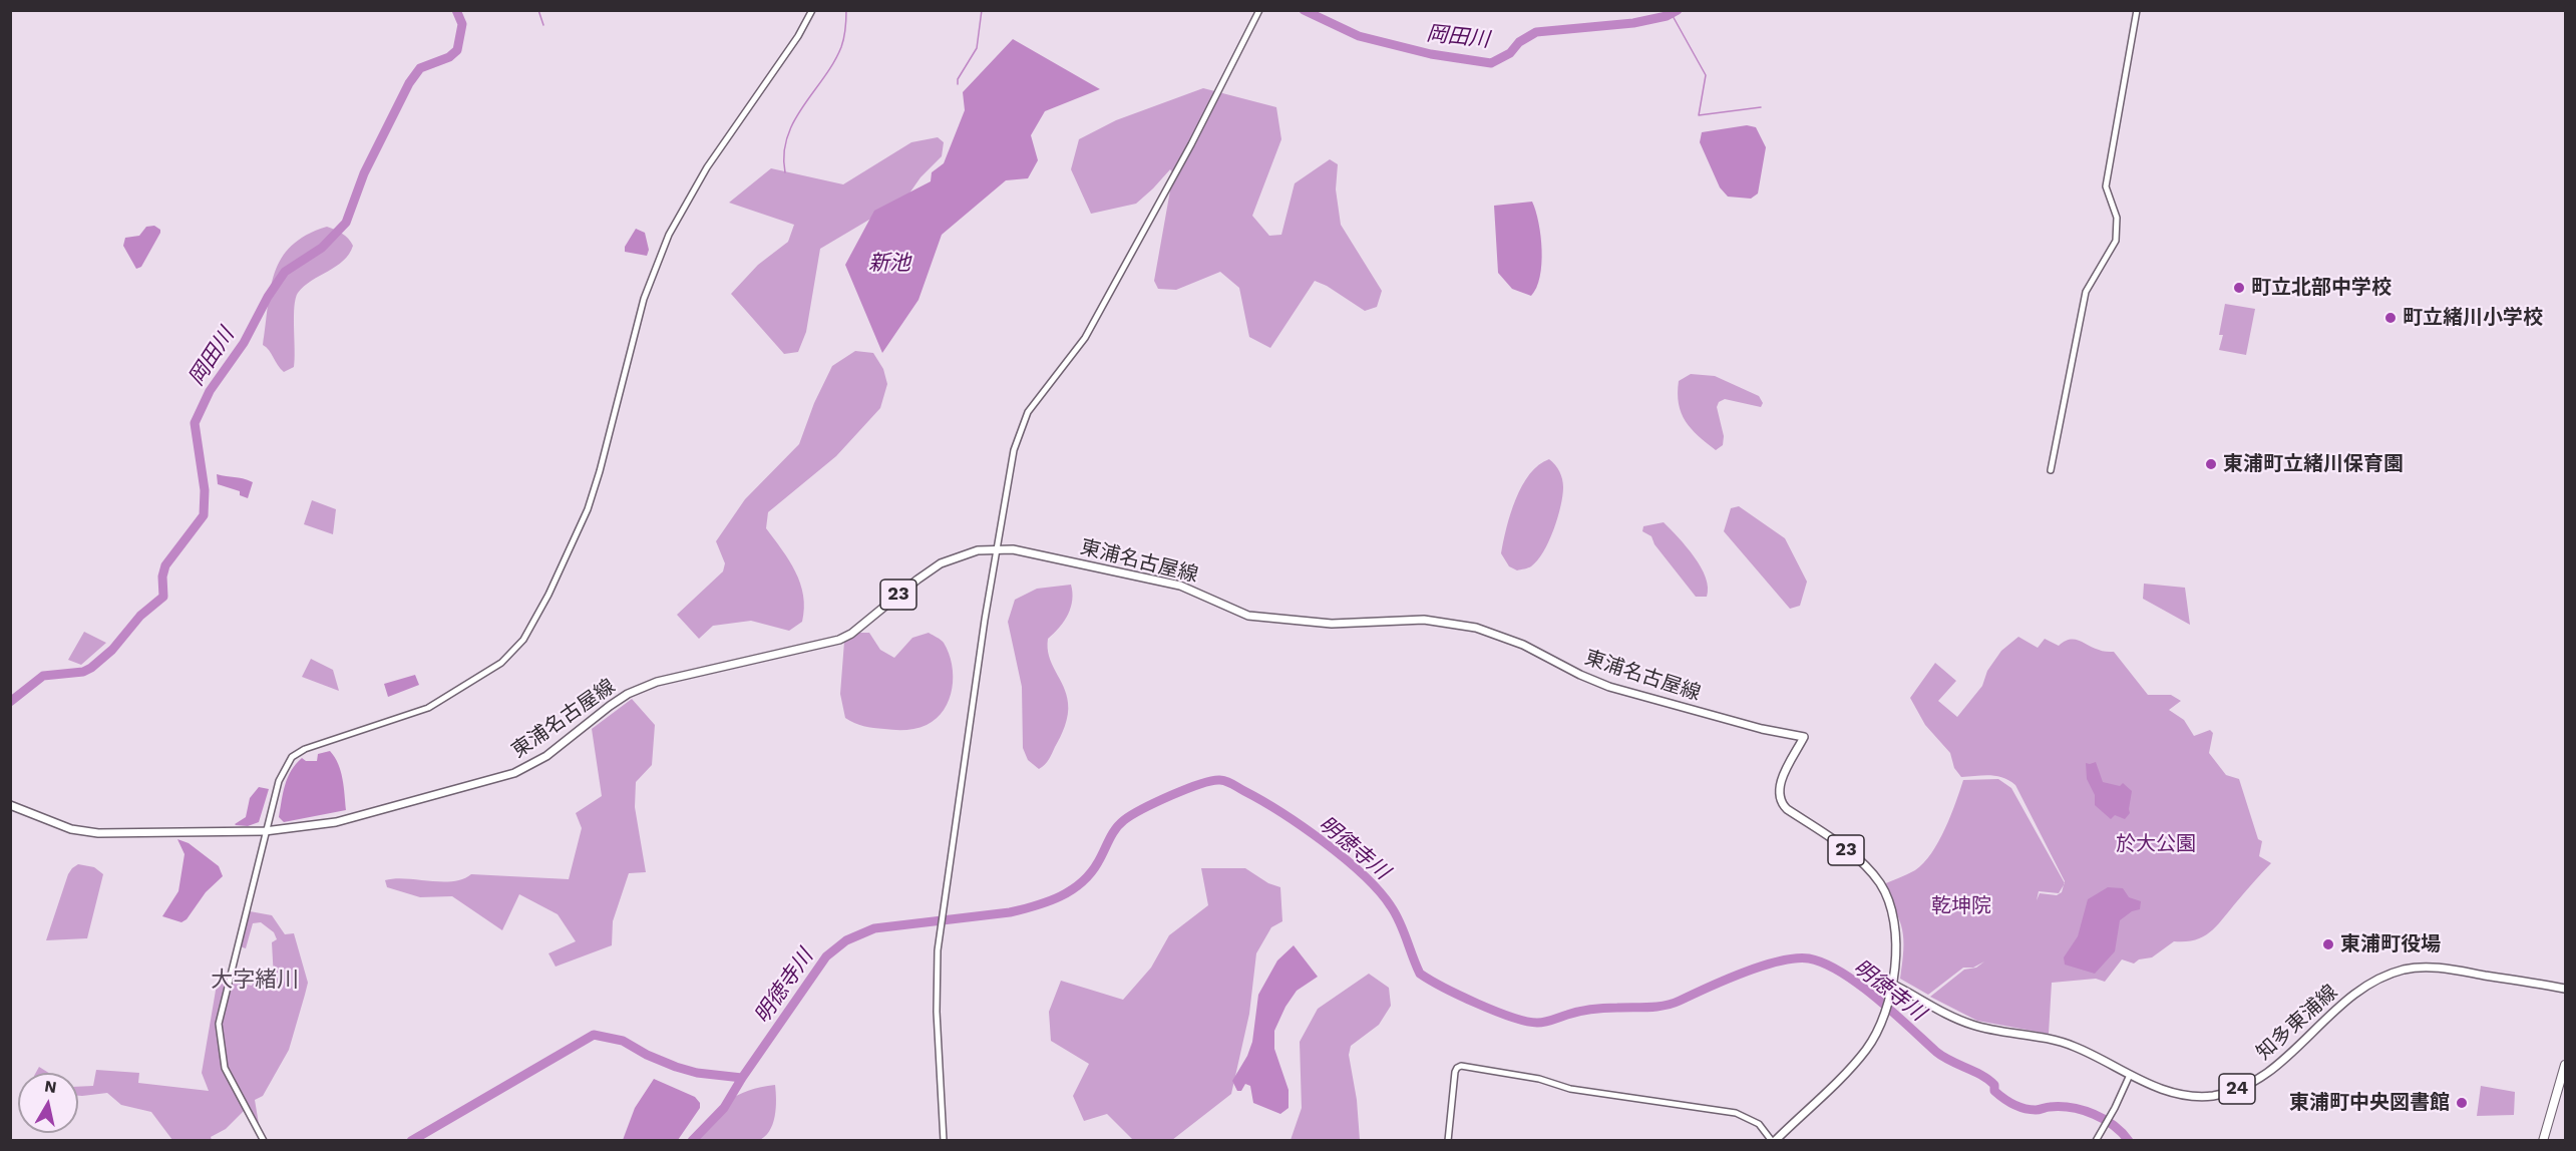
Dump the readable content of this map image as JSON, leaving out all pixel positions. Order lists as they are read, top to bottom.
{
  "streets": {
    "main road": [
      "東浦名古屋線",
      "23",
      "知多東浦線",
      "24"
    ]
  },
  "crossings": [
    ["東浦名古屋線", "知多東浦線"]
  ],
  "districts": ["大字緒川"],
  "water": ["岡田川", "新池", "明徳寺川"],
  "parks": ["於大公園", "乾坤院"],
  "places": [
    "町立北部中学校",
    "町立緒川小学校",
    "東浦町立緒川保育園",
    "東浦町役場",
    "東浦町中央図書館"
  ],
  "north": "top"
}
